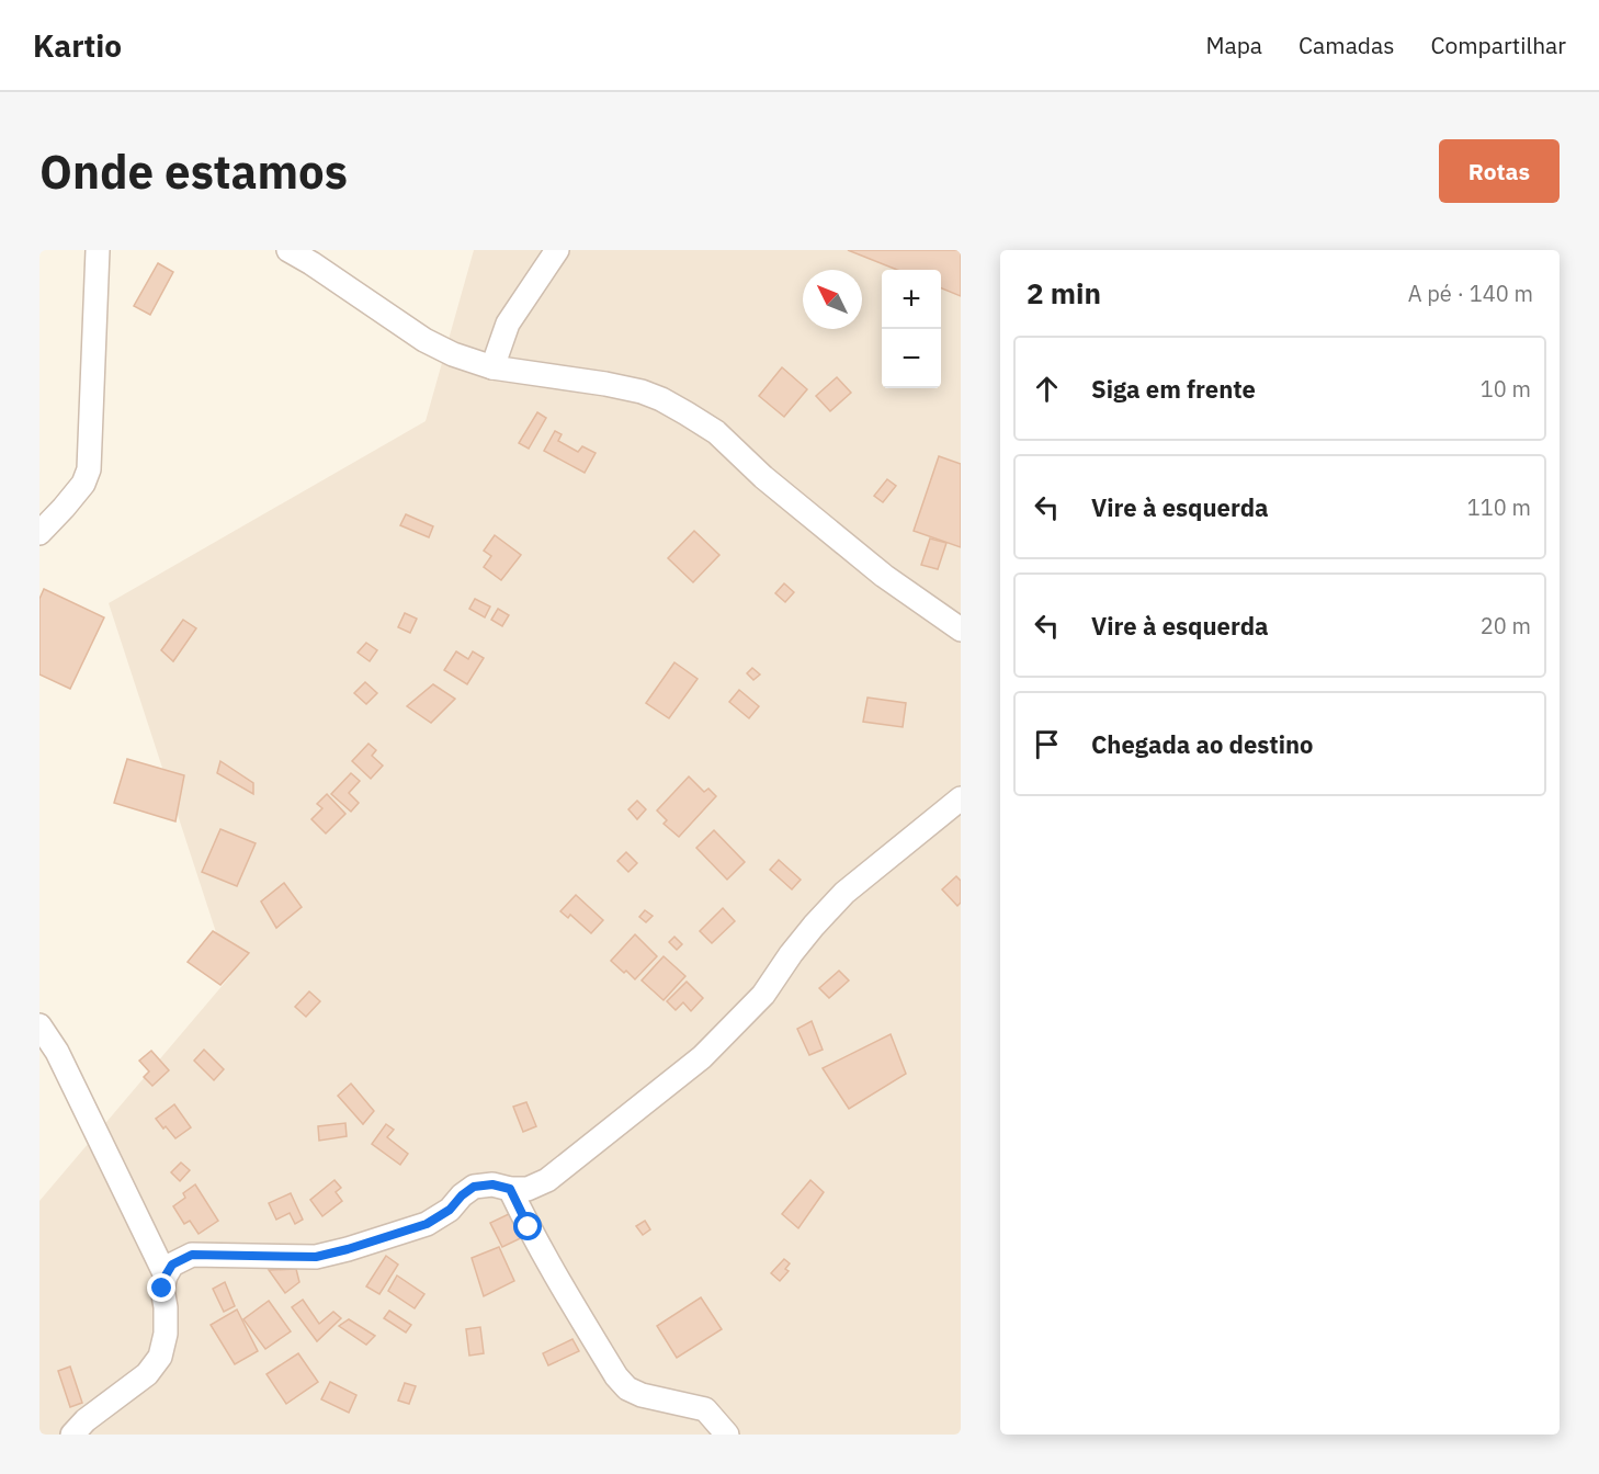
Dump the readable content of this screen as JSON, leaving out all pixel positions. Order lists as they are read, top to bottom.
{
  "north": "top left",
  "page": {
    "header": "Kartio",
    "nav": ["Mapa", "Camadas", "Compartilhar"],
    "buttons": "Rotas",
    "title": "Onde estamos",
    "heading": ["2 min", "A pé · 140 m"],
    "map_buttons": ["+", "−"],
    "list": [
      ["Siga em frente", "10 m"],
      ["Vire à esquerda", "110 m"],
      ["Vire à esquerda", "20 m"],
      "Chegada ao destino"
    ]
  }
}
